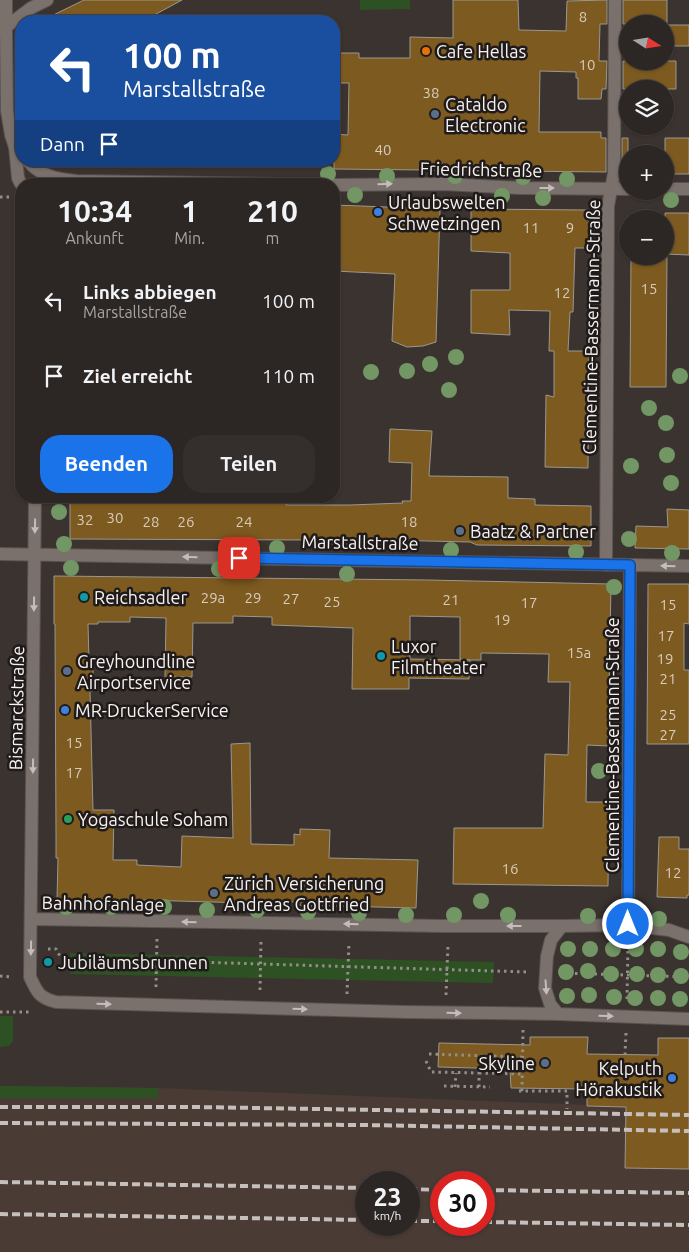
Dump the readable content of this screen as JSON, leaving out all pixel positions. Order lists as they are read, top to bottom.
{
  "streets": {
    "street": [
      "Friedrichstraße",
      "Clementine-Bassermann-Straße",
      "Marstallstraße",
      "Bismarckstraße",
      "Bahnhofanlage"
    ]
  },
  "crossings": [
    ["Friedrichstraße", "Clementine-Bassermann-Straße"],
    ["Clementine-Bassermann-Straße", "Marstallstraße"],
    ["Clementine-Bassermann-Straße", "Bahnhofanlage"],
    ["Marstallstraße", "Bismarckstraße"],
    ["Bismarckstraße", "Bahnhofanlage"]
  ],
  "one_way": ["Friedrichstraße", "Marstallstraße", "Bismarckstraße"],
  "places": [
    "Cafe Hellas",
    "Cataldo Electronic",
    "Urlaubswelten Schwetzingen",
    "Baatz & Partner",
    "Reichsadler",
    "Luxor Filmtheater",
    "Greyhoundline Airportservice",
    "MR-DruckerService",
    "Yogaschule Soham",
    "Zürich Versicherung Andreas Gottfried",
    "Jubiläumsbrunnen",
    "Skyline",
    "Kelputh Hörakustik"
  ],
  "house_numbers": [
    "8",
    "10",
    "38",
    "40",
    "11",
    "9",
    "15",
    "12",
    "30",
    "32",
    "28",
    "26",
    "24",
    "18",
    "29a",
    "29",
    "27",
    "21",
    "25",
    "17",
    "15",
    "19",
    "17",
    "15a",
    "19",
    "21",
    "25",
    "27",
    "15",
    "17",
    "16",
    "12"
  ],
  "north": "right",
  "page": {
    "map_buttons": ["+", "−"],
    "turn": ["100 m", "Marstallstraße"],
    "then": "Dann",
    "eta": [
      "10:34",
      "Ankunft",
      "1",
      "Min.",
      "210",
      "m"
    ],
    "list": [
      {
        "name": "Links abbiegen",
        "note": "Marstallstraße",
        "value": "100 m"
      },
      {
        "name": "Ziel erreicht",
        "value": "110 m"
      }
    ],
    "buttons": ["Beenden", "Teilen"],
    "speed": "23 km/h",
    "limit": "30"
  }
}
